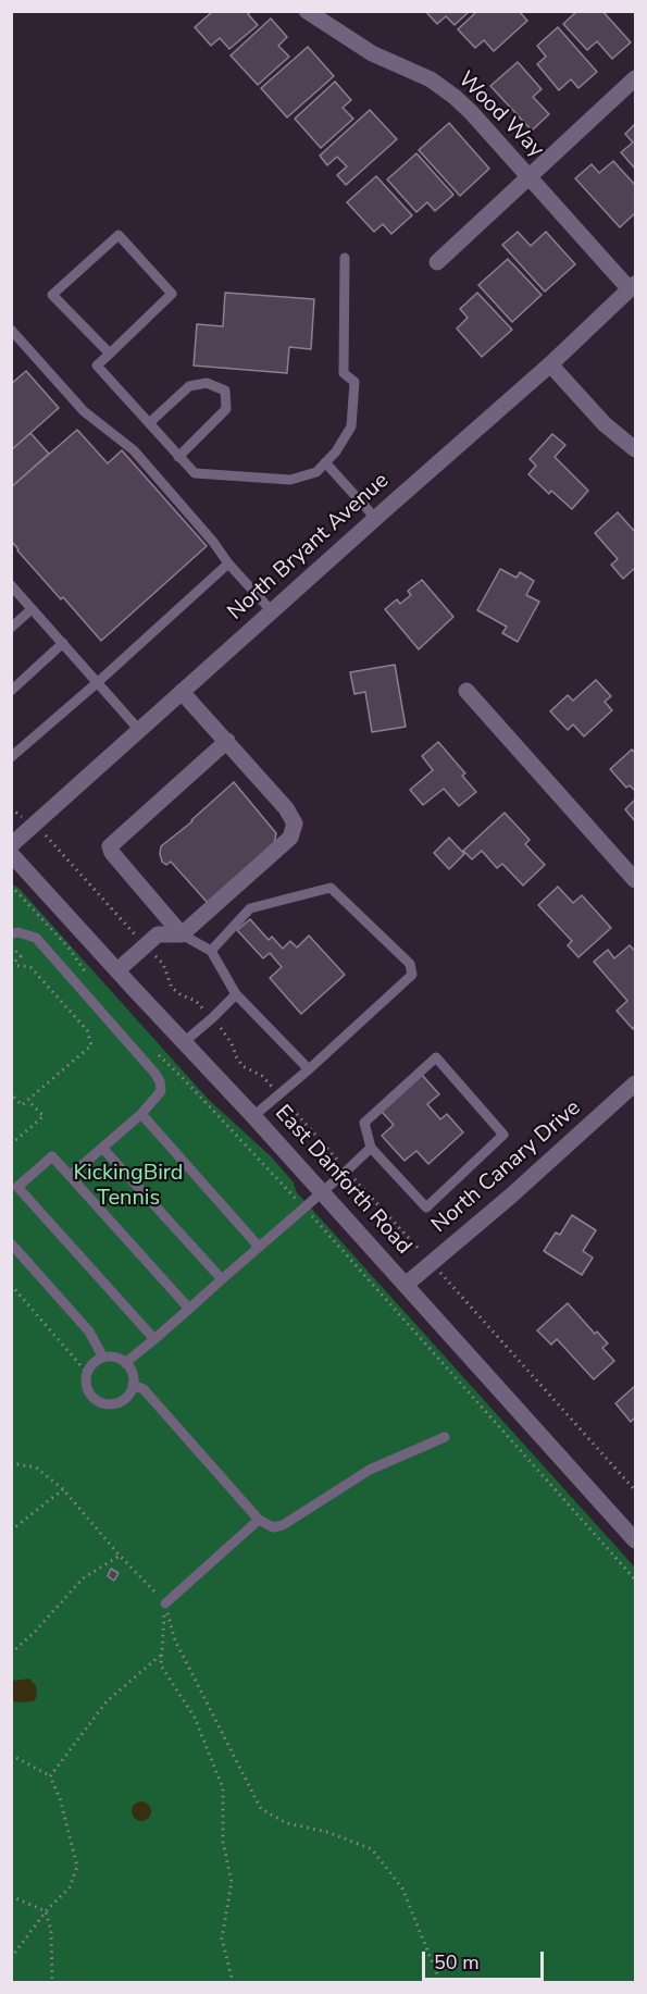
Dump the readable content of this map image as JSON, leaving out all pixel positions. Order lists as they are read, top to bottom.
{
  "streets": {
    "street": [
      "Wood Way",
      "North Bryant Avenue",
      "North Canary Drive",
      "East Danforth Road"
    ]
  },
  "crossings": [
    ["Wood Way", "North Bryant Avenue"],
    ["North Canary Drive", "East Danforth Road"]
  ],
  "parks": ["KickingBird Tennis"],
  "scale_bar": "50 m"
}
